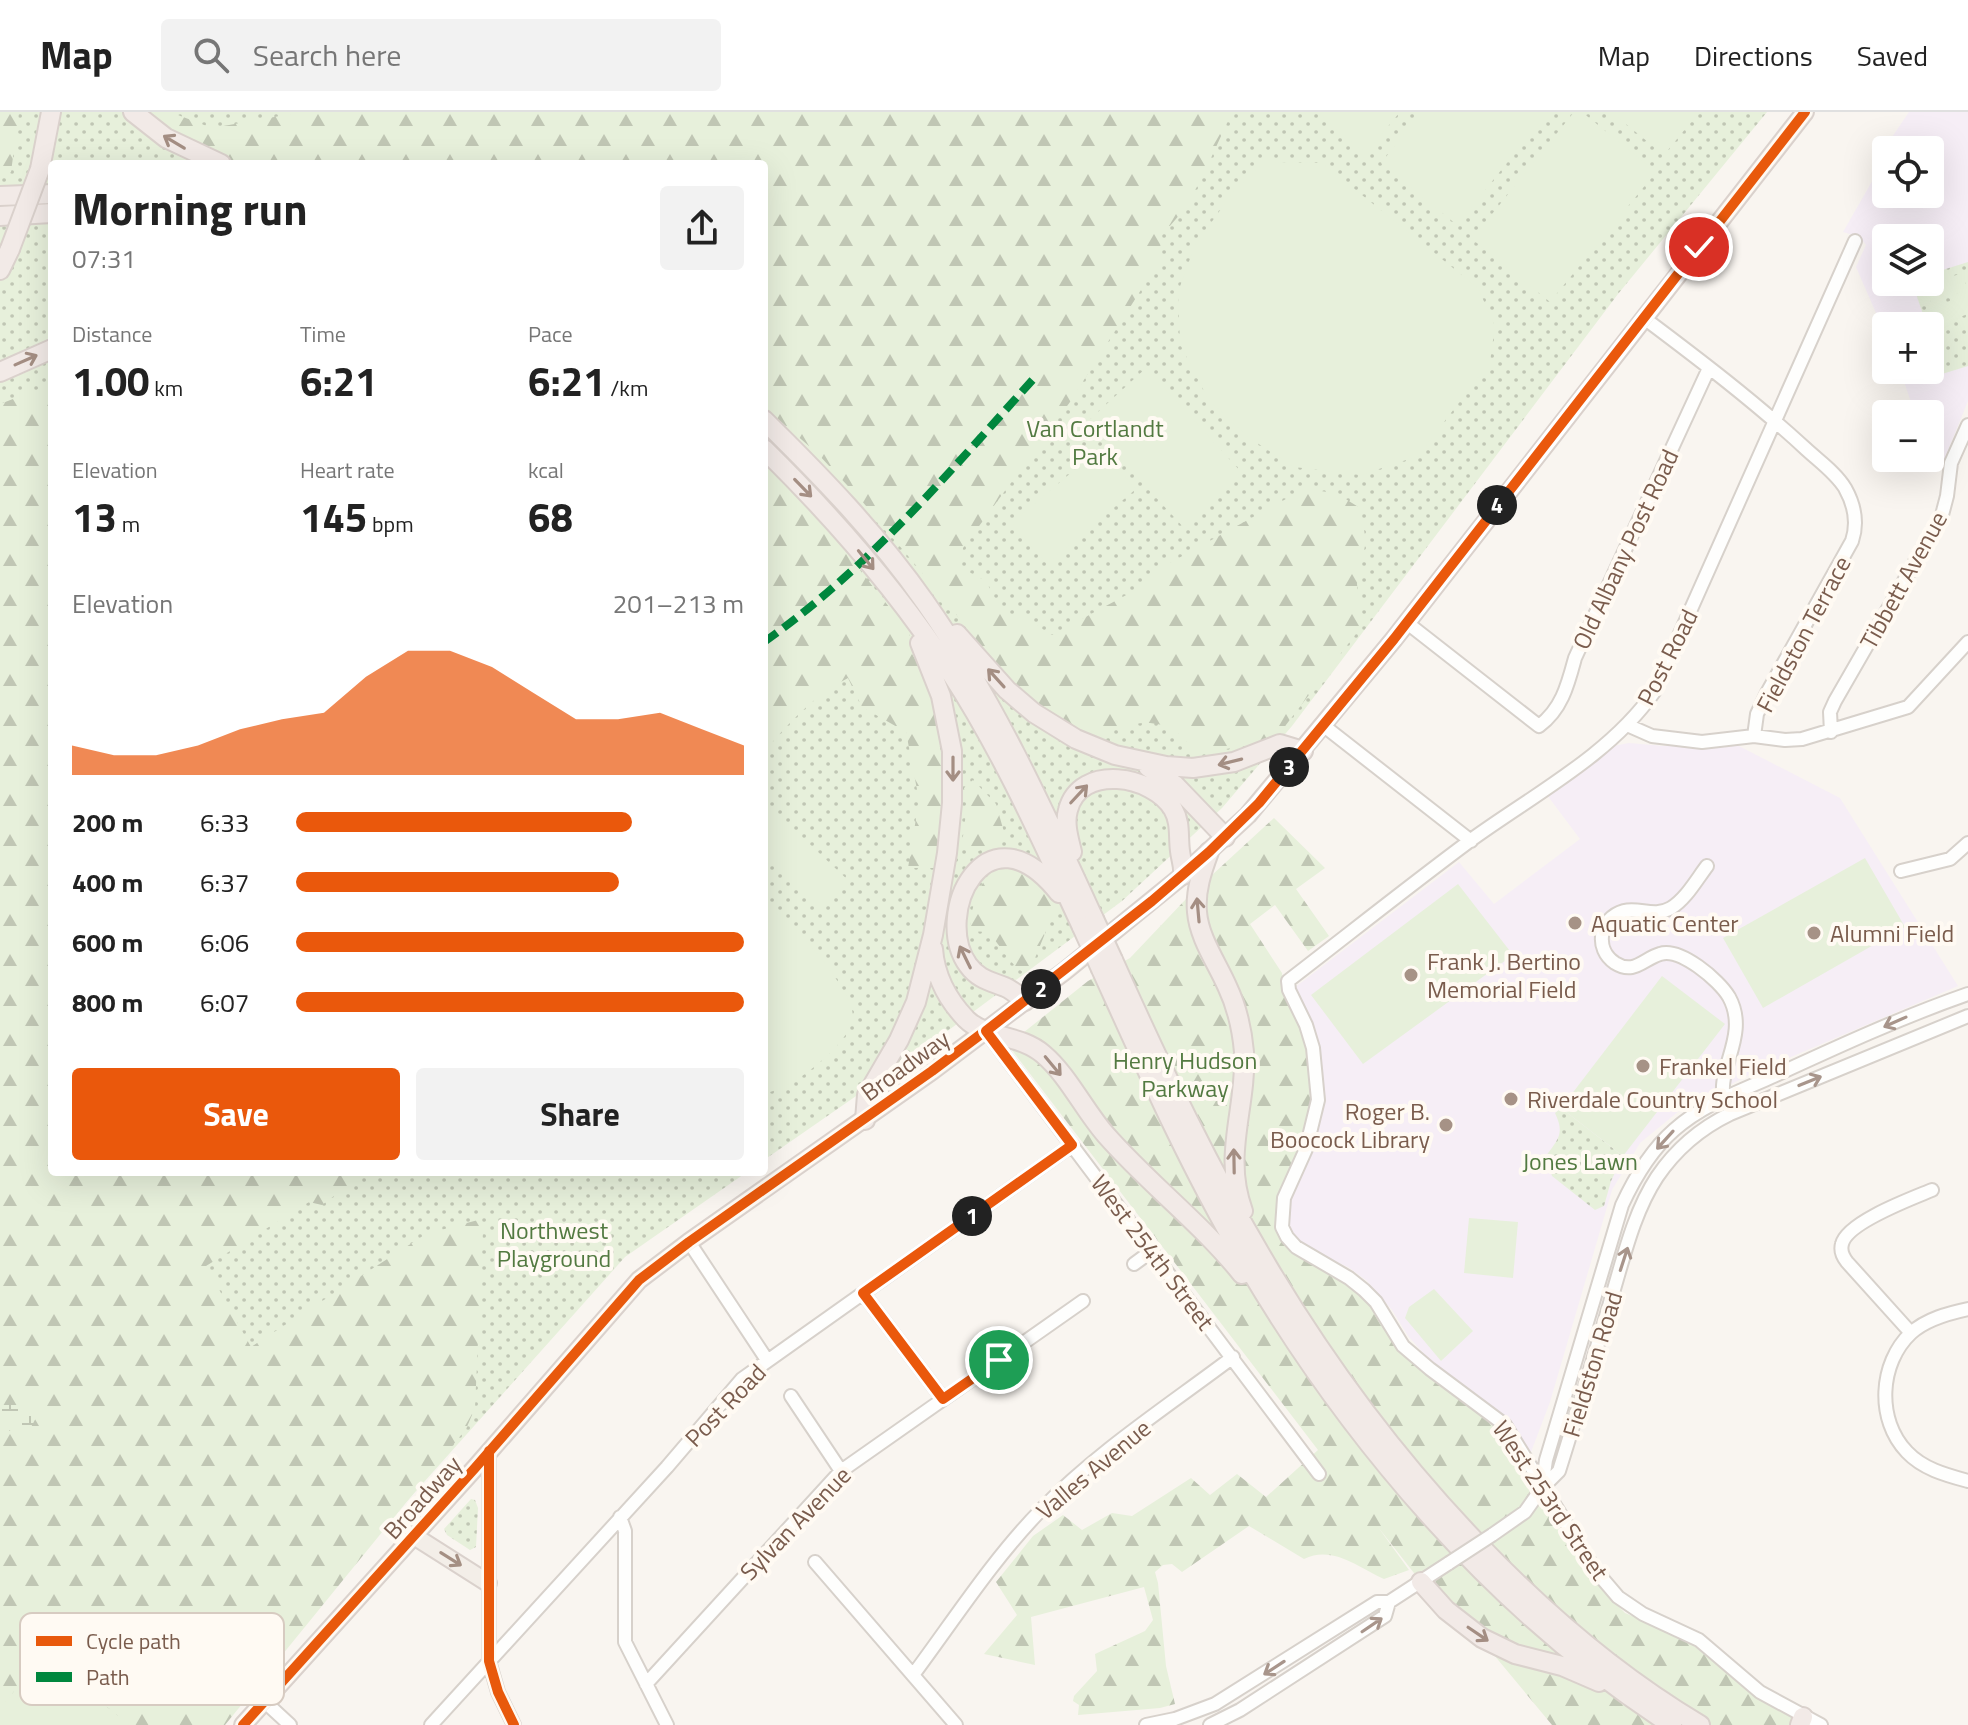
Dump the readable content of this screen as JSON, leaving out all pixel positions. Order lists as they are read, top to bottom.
{
  "streets": {
    "main road": ["Broadway"],
    "street": [
      "Old Albany Post Road",
      "Tibbett Avenue",
      "Fieldston Terrace",
      "Post Road",
      "West 254th Street",
      "Fieldston Road",
      "Valles Avenue",
      "West 253rd Street",
      "Sylvan Avenue"
    ]
  },
  "crossings": [
    ["Old Albany Post Road", "Fieldston Terrace"],
    ["Old Albany Post Road", "Broadway"],
    ["Fieldston Terrace", "Post Road"],
    ["Fieldston Terrace", "Broadway"],
    ["Post Road", "West 254th Street"],
    ["Post Road", "West 253rd Street"],
    ["Broadway", "West 254th Street"],
    ["West 254th Street", "Valles Avenue"],
    ["Fieldston Road", "West 253rd Street"]
  ],
  "parks": [
    "Van Cortlandt Park",
    "Henry Hudson Parkway",
    "Jones Lawn",
    "Northwest Playground"
  ],
  "places": [
    "Aquatic Center",
    "Alumni Field",
    "Frank J. Bertino Memorial Field",
    "Frankel Field",
    "Riverdale Country School",
    "Roger B. Boocock Library"
  ],
  "legend": ["Cycle path", "Path"],
  "page": {
    "header": "Map",
    "search": "Search here",
    "nav": ["Map", "Directions", "Saved"],
    "map_buttons": ["+", "−"],
    "heading": ["Morning run", "07:31"],
    "stats": [
      ["Distance", "1.00 km"],
      ["Time", "6:21"],
      ["Pace", "6:21 /km"],
      ["Elevation", "13 m"],
      ["Heart rate", "145 bpm"],
      ["kcal", "68"]
    ],
    "pins": [
      "4",
      "3",
      "2",
      "1"
    ],
    "chart": ["Elevation", "201–213 m"],
    "list": [
      {
        "name": "200 m",
        "note": "6:33"
      },
      {
        "name": "400 m",
        "note": "6:37"
      },
      {
        "name": "600 m",
        "note": "6:06"
      },
      {
        "name": "800 m",
        "note": "6:07"
      }
    ],
    "buttons": ["Save", "Share"]
  }
}
